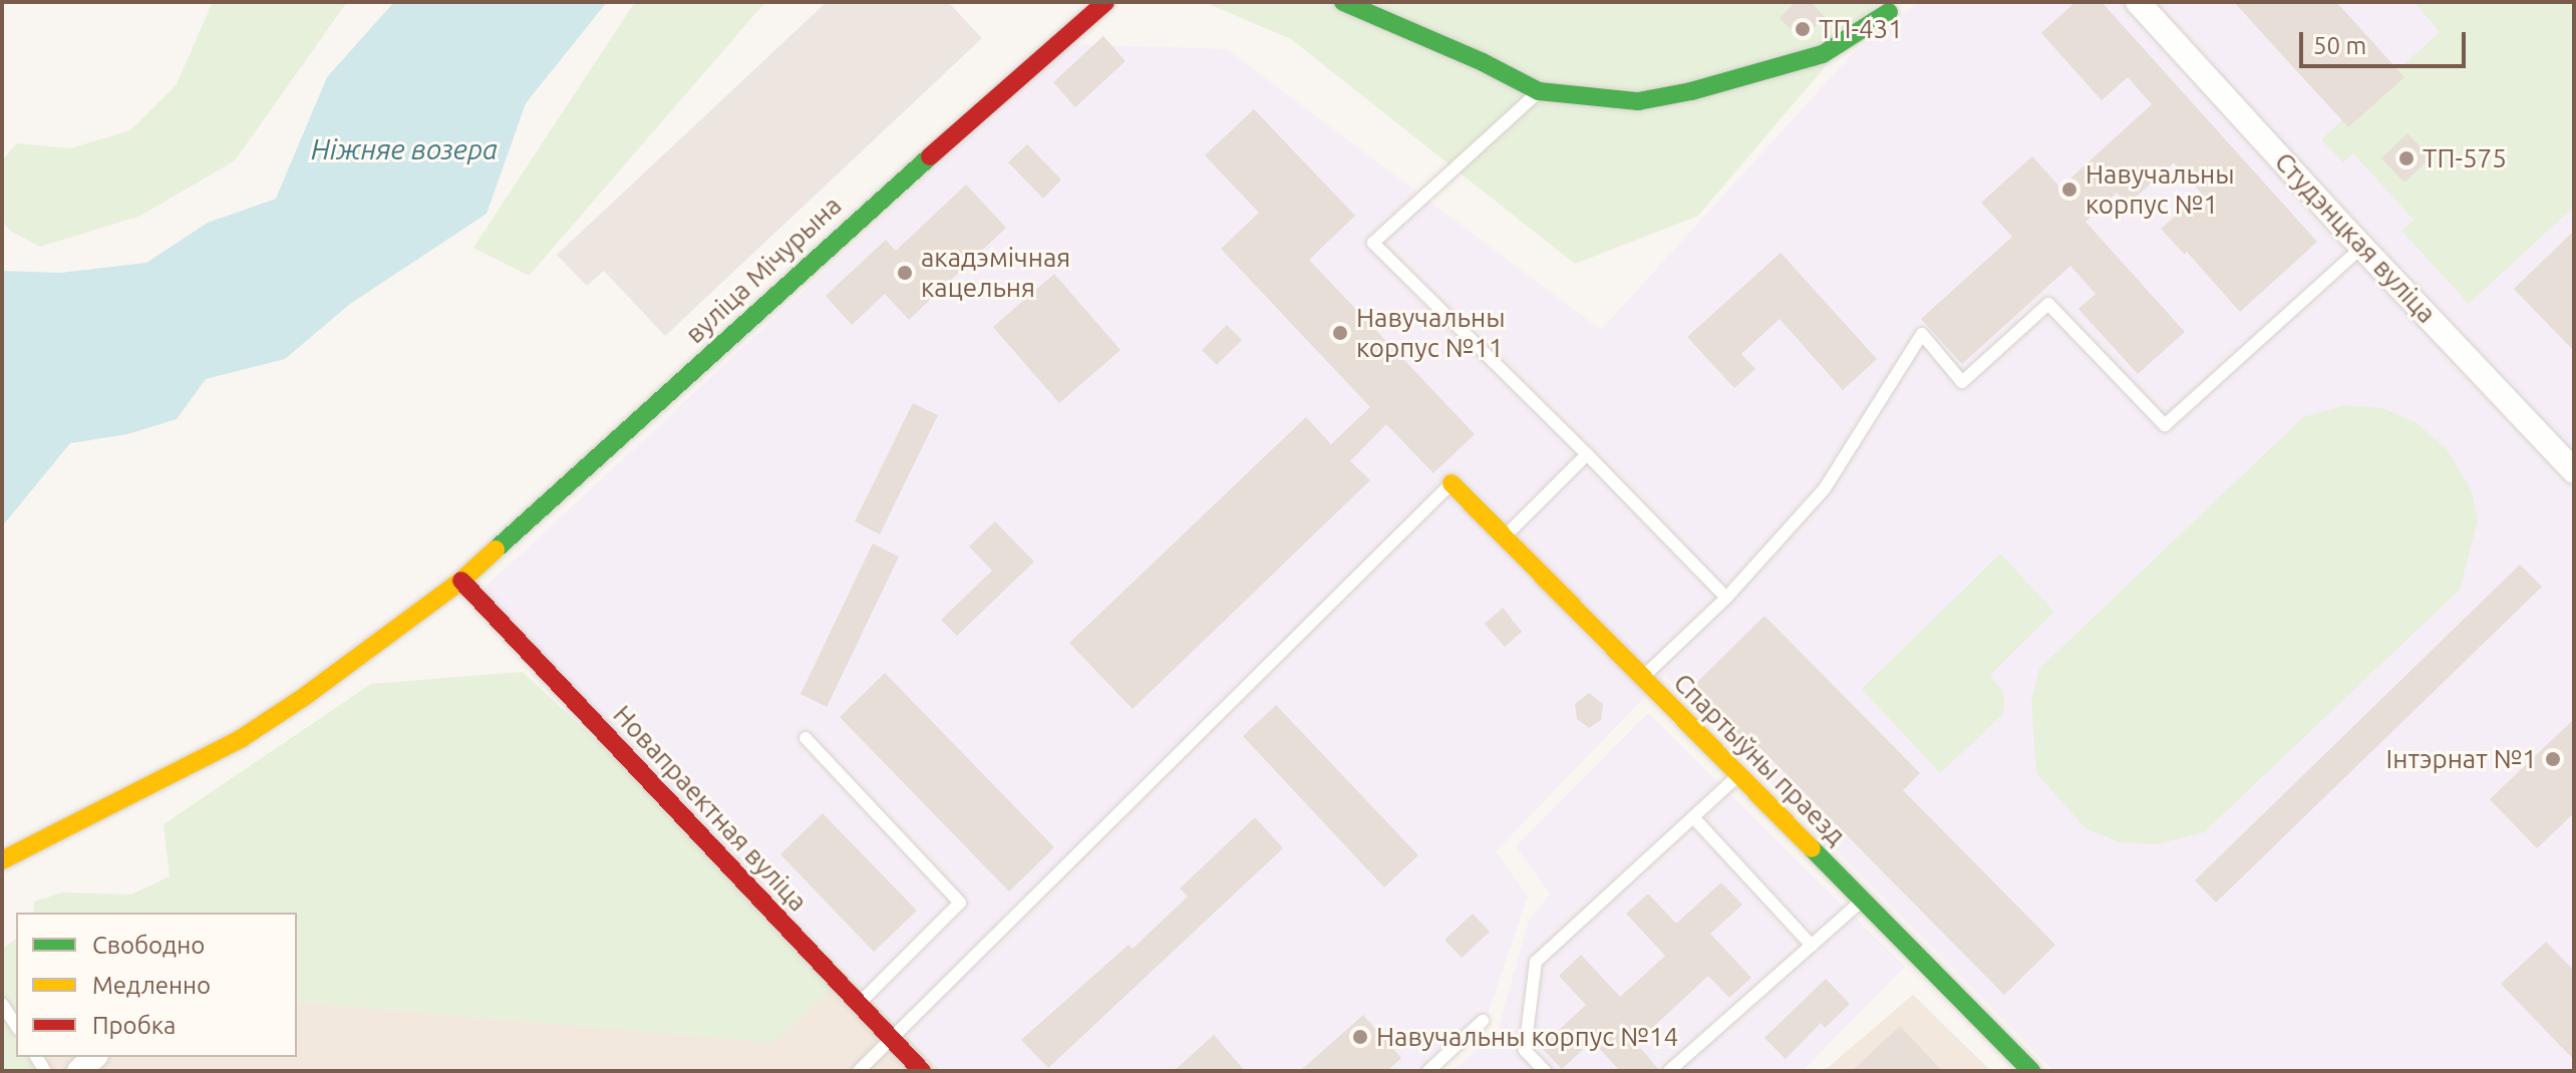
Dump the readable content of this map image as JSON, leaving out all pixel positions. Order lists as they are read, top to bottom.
{
  "streets": {
    "street": [
      "Студэнцкая вуліца",
      "вуліца Мічурына",
      "Спартыўны праезд",
      "Новапраектная вуліца"
    ]
  },
  "crossings": [
    ["вуліца Мічурына", "Новапраектная вуліца"]
  ],
  "water": ["Ніжняе возера"],
  "places": [
    "ТП-431",
    "ТП-575",
    "Навучальны корпус №1",
    "акадэмічная кацельня",
    "Навучальны корпус №11",
    "Інтэрнат №1",
    "Навучальны корпус №14"
  ],
  "legend": ["Свободно", "Медленно", "Пробка"],
  "scale_bar": "50 m"
}
